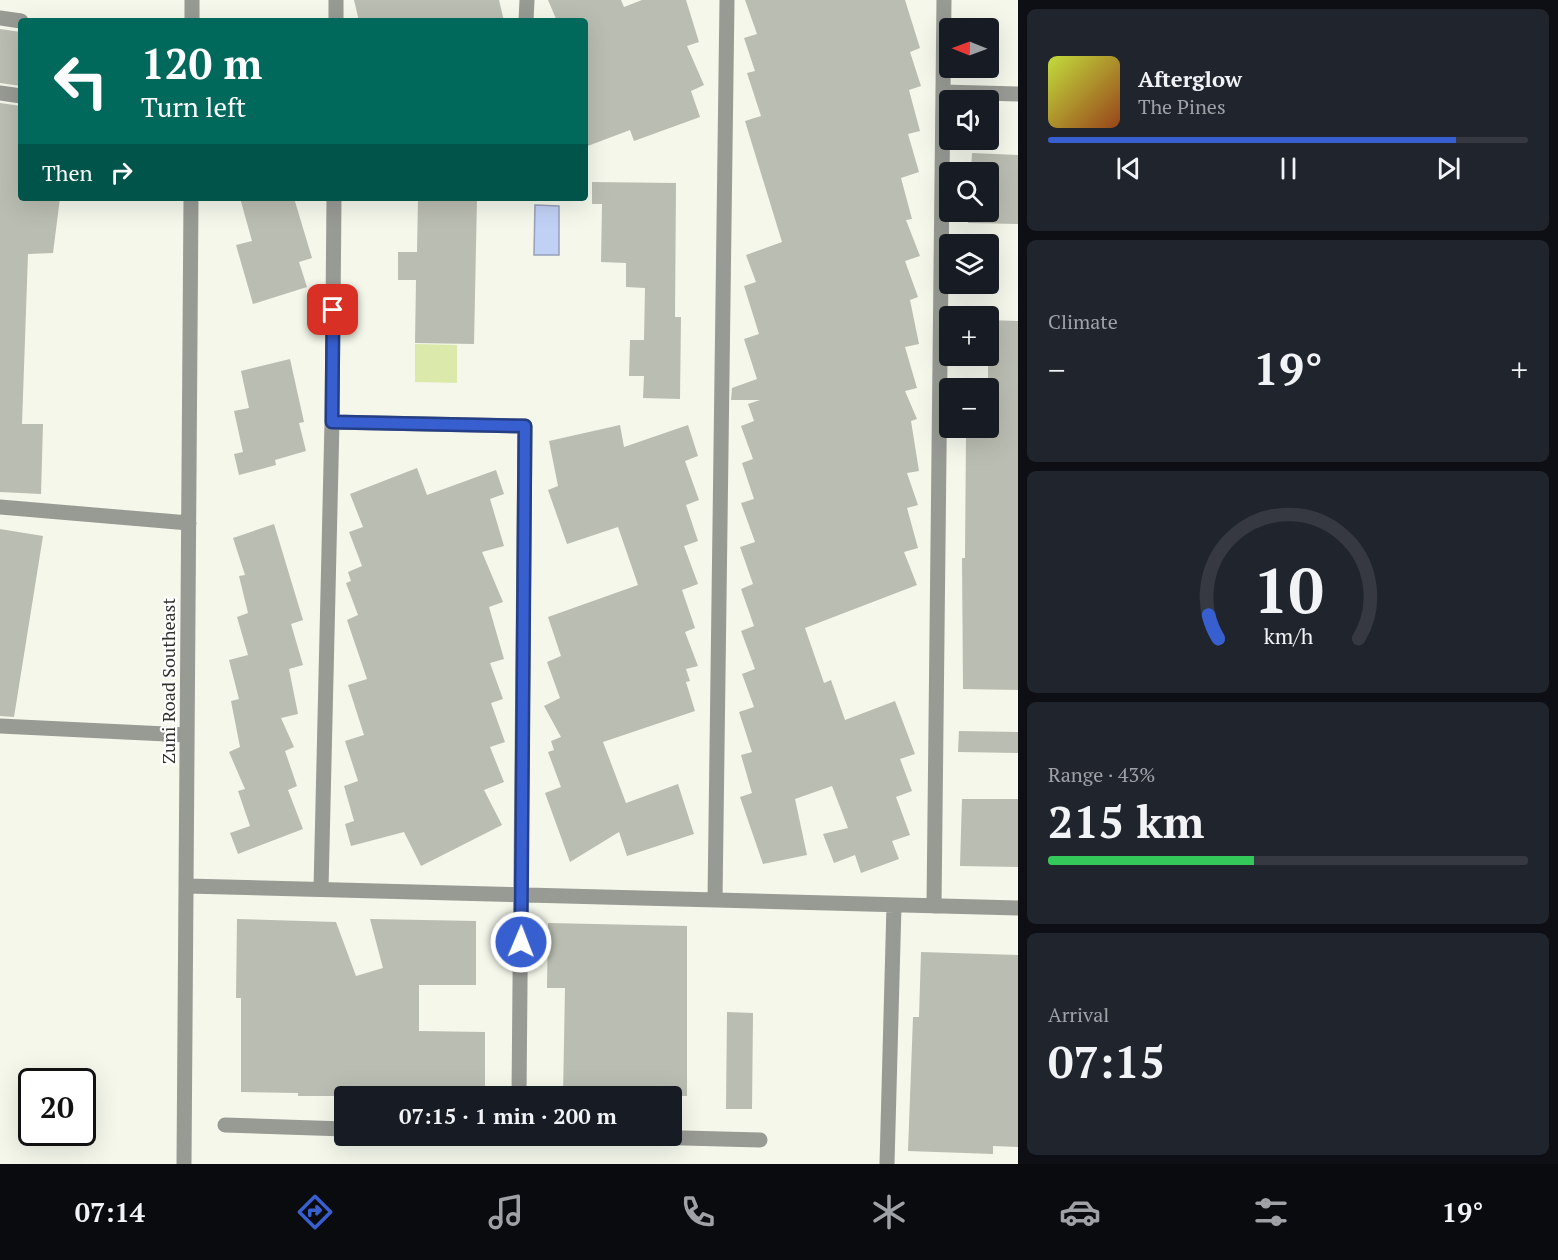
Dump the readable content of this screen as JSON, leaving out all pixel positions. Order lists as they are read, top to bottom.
{
  "streets": {
    "street": ["Zuni Road Southeast"]
  },
  "north": "left",
  "page": {
    "map_buttons": ["+", "−"],
    "turn": ["120 m", "Turn left"],
    "song": ["Afterglow", "The Pines"],
    "then": "Then",
    "tile": [
      "Climate",
      ["Range · 43%", "215 km"],
      ["Arrival", "07:15"]
    ],
    "heat": ["−", "19°", "+"],
    "limit": "20",
    "trip": "07:15 · 1 min · 200 m",
    "tabs": ["07:14", "19°"],
    "gauge": ["10", "km/h"]
  }
}
